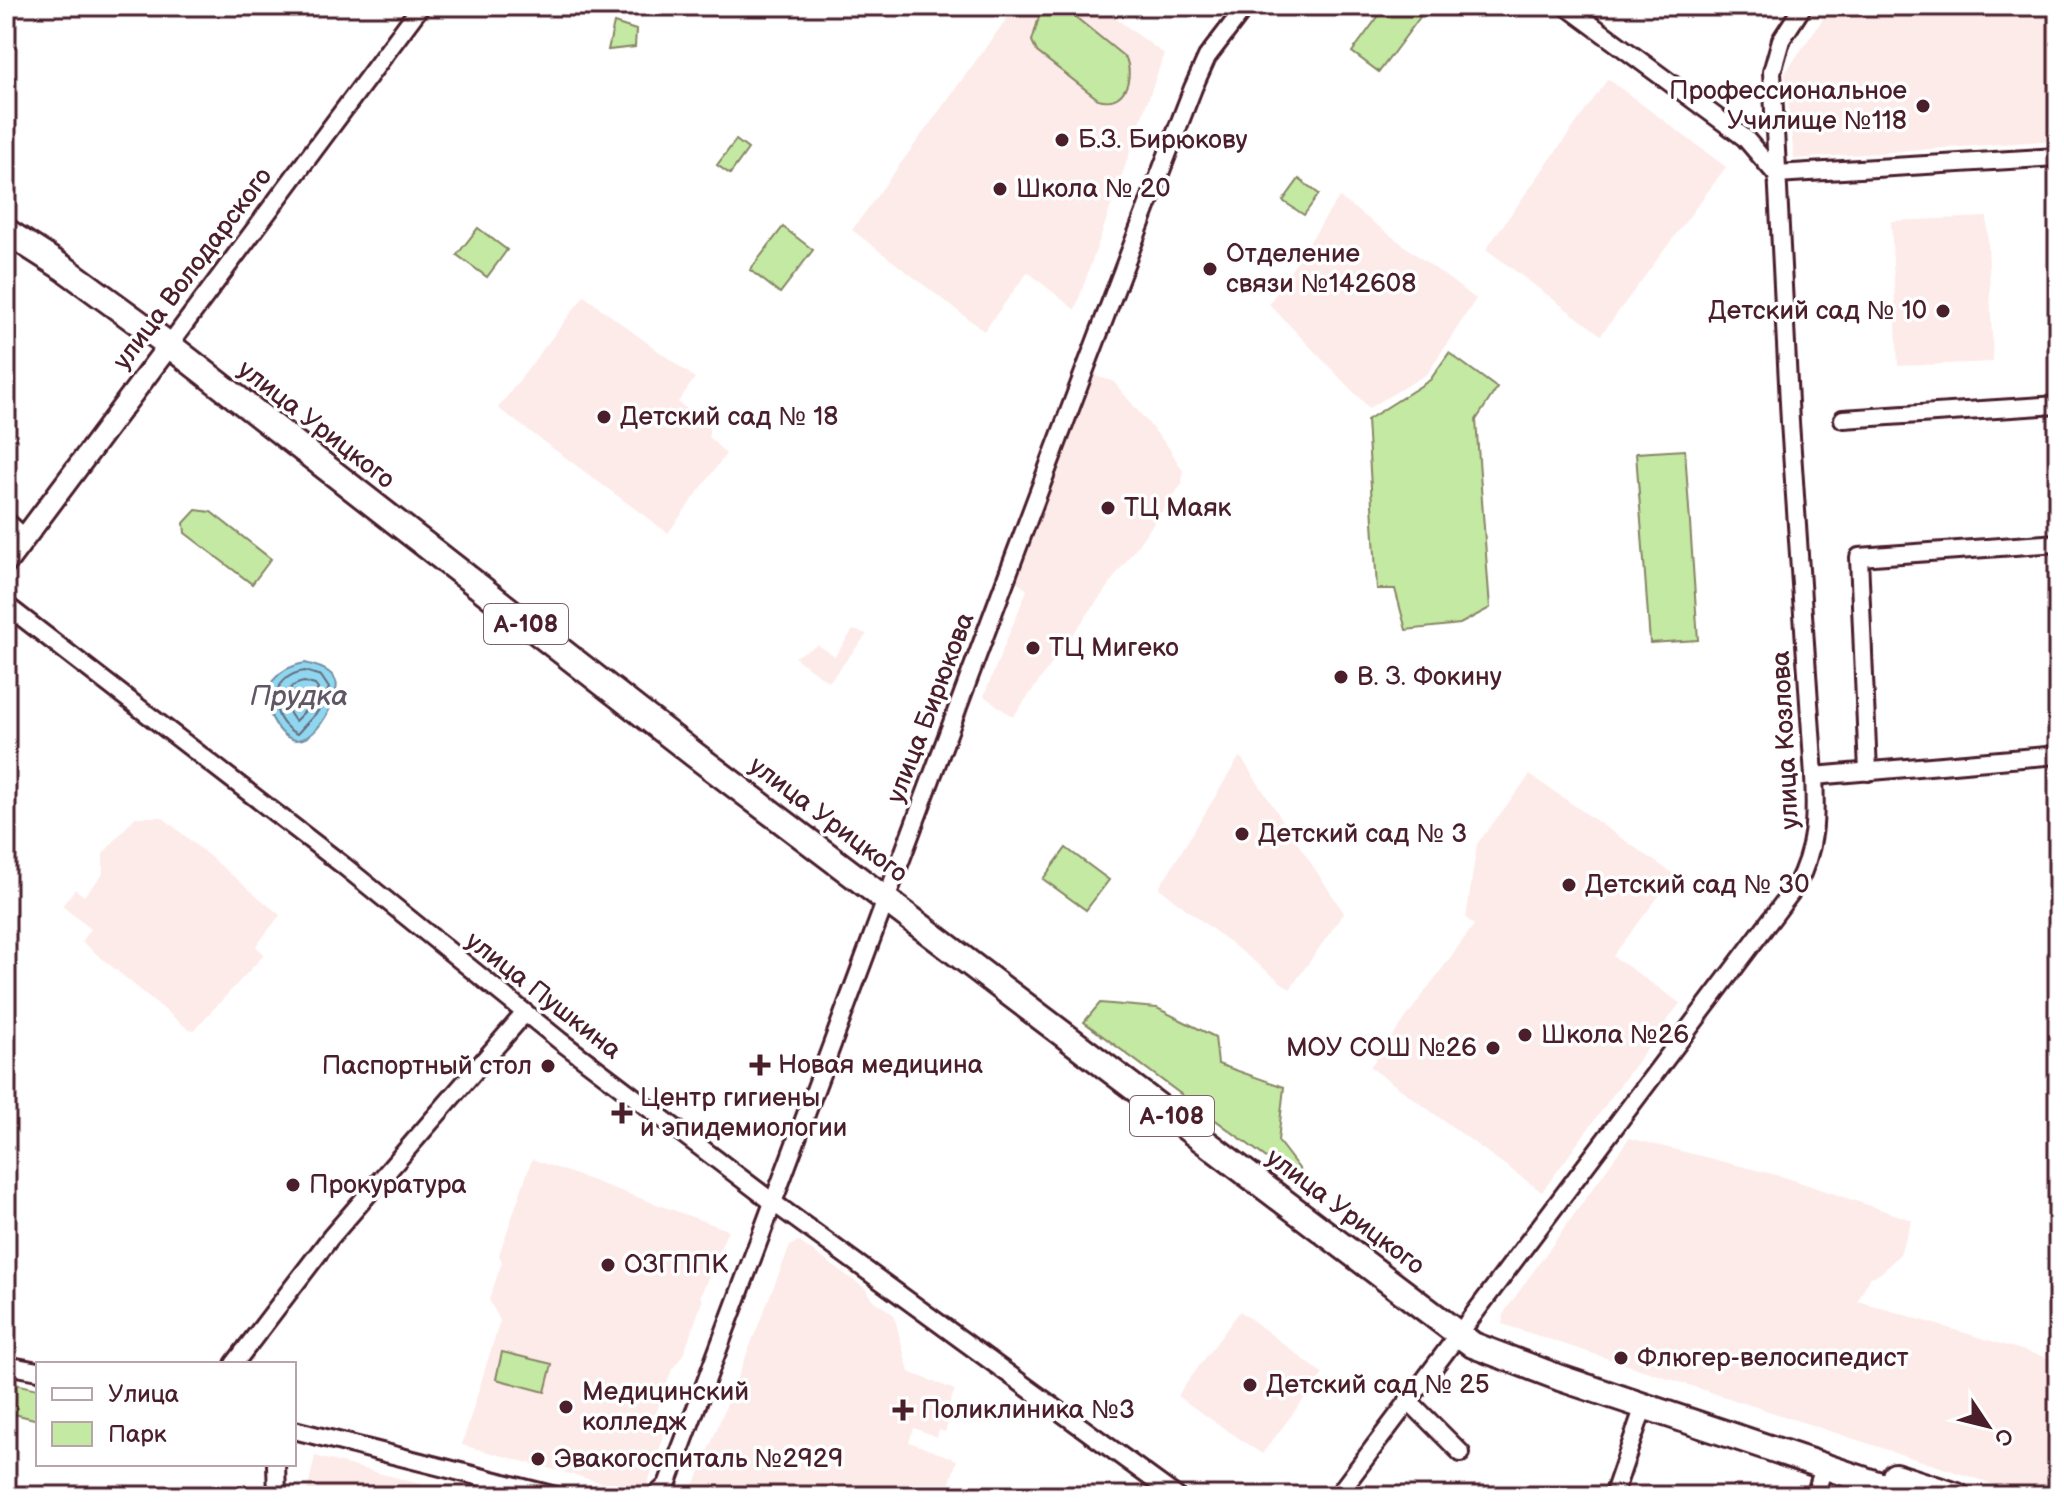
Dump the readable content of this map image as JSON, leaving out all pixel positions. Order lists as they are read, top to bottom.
{
  "streets": {
    "highway": ["улица Урицкого", "А-108"],
    "main road": ["улица Володарского"],
    "street": ["улица Бирюкова", "улица Козлова", "улица Пушкина"]
  },
  "crossings": [
    ["улица Володарского", "улица Урицкого"],
    ["улица Володарского", "А-108"],
    ["улица Урицкого", "А-108"],
    ["улица Урицкого", "улица Бирюкова"],
    ["улица Урицкого", "улица Козлова"],
    ["улица Бирюкова", "улица Пушкина"]
  ],
  "water": ["Прудка"],
  "places": {
    "other": [
      "Профессиональное Училище №118",
      "Б.З. Бирюкову",
      "Школа № 20",
      "Отделение связи №142608",
      "Детский сад № 10",
      "Детский сад № 18",
      "ТЦ Маяк",
      "ТЦ Мигеко",
      "В. З. Фокину",
      "Детский сад № 3",
      "Детский сад № 30",
      "Школа №26",
      "МОУ СОШ №26",
      "Паспортный стол",
      "Прокуратура",
      "ОЗГППК",
      "Флюгер-велосипедист",
      "Детский сад № 25",
      "Медицинский колледж",
      "Эвакогоспиталь №2929"
    ],
    "health": ["Новая медицина", "Центр гигиены и эпидемиологии", "Поликлиника №3"]
  },
  "legend": ["Улица", "Парк"],
  "north": "bottom right"
}
